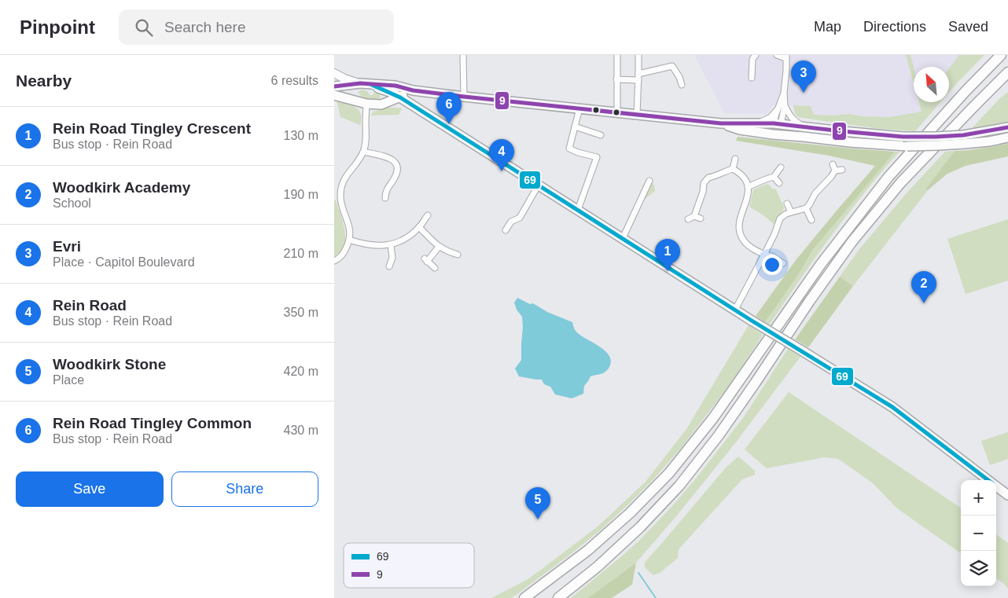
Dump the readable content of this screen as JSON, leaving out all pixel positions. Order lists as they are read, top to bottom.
{
  "lines": ["transit line 9", "transit line 69"],
  "legend": ["69", "9"],
  "north": "top left",
  "page": {
    "header": "Pinpoint",
    "search": "Search here",
    "nav": ["Map", "Directions", "Saved"],
    "heading": ["Nearby", "6 results"],
    "pins": [
      "3",
      "6",
      "4",
      "1",
      "2",
      "5"
    ],
    "list": [
      {
        "mark": "1",
        "name": "Rein Road Tingley Crescent",
        "note": "Bus stop · Rein Road",
        "value": "130 m"
      },
      {
        "mark": "2",
        "name": "Woodkirk Academy",
        "note": "School",
        "value": "190 m"
      },
      {
        "mark": "3",
        "name": "Evri",
        "note": "Place · Capitol Boulevard",
        "value": "210 m"
      },
      {
        "mark": "4",
        "name": "Rein Road",
        "note": "Bus stop · Rein Road",
        "value": "350 m"
      },
      {
        "mark": "5",
        "name": "Woodkirk Stone",
        "note": "Place",
        "value": "420 m"
      },
      {
        "mark": "6",
        "name": "Rein Road Tingley Common",
        "note": "Bus stop · Rein Road",
        "value": "430 m"
      }
    ],
    "buttons": ["Save", "Share"],
    "map_buttons": ["+", "−"]
  }
}
